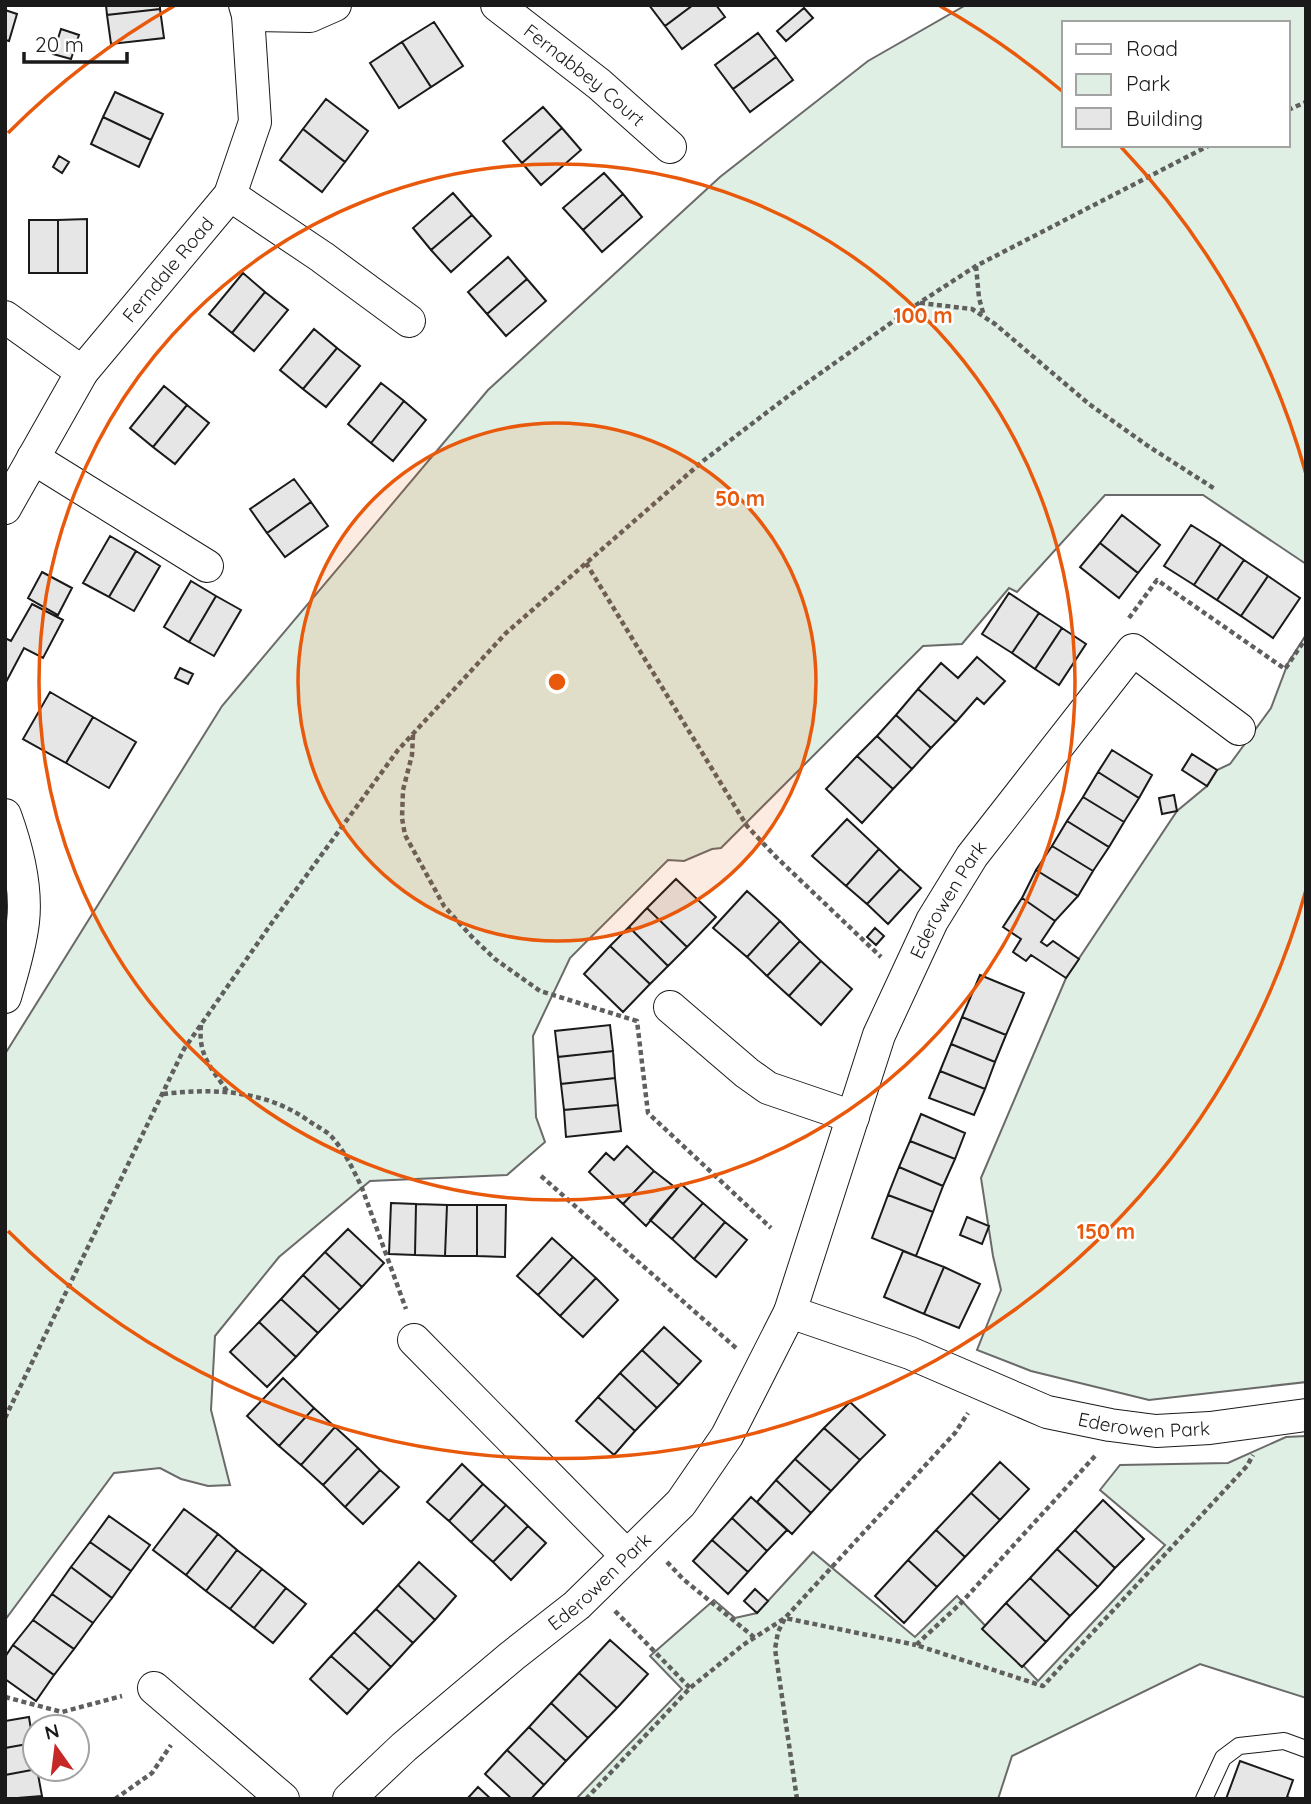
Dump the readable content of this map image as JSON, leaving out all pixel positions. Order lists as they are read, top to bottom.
{
  "streets": {
    "street": ["Fernabbey Court", "Ferndale Road", "Ederowen Park"]
  },
  "legend": ["Road", "Park", "Building"],
  "scale_bar": "20 m",
  "north": "top",
  "rings": ["100 m", "50 m", "150 m"]
}
